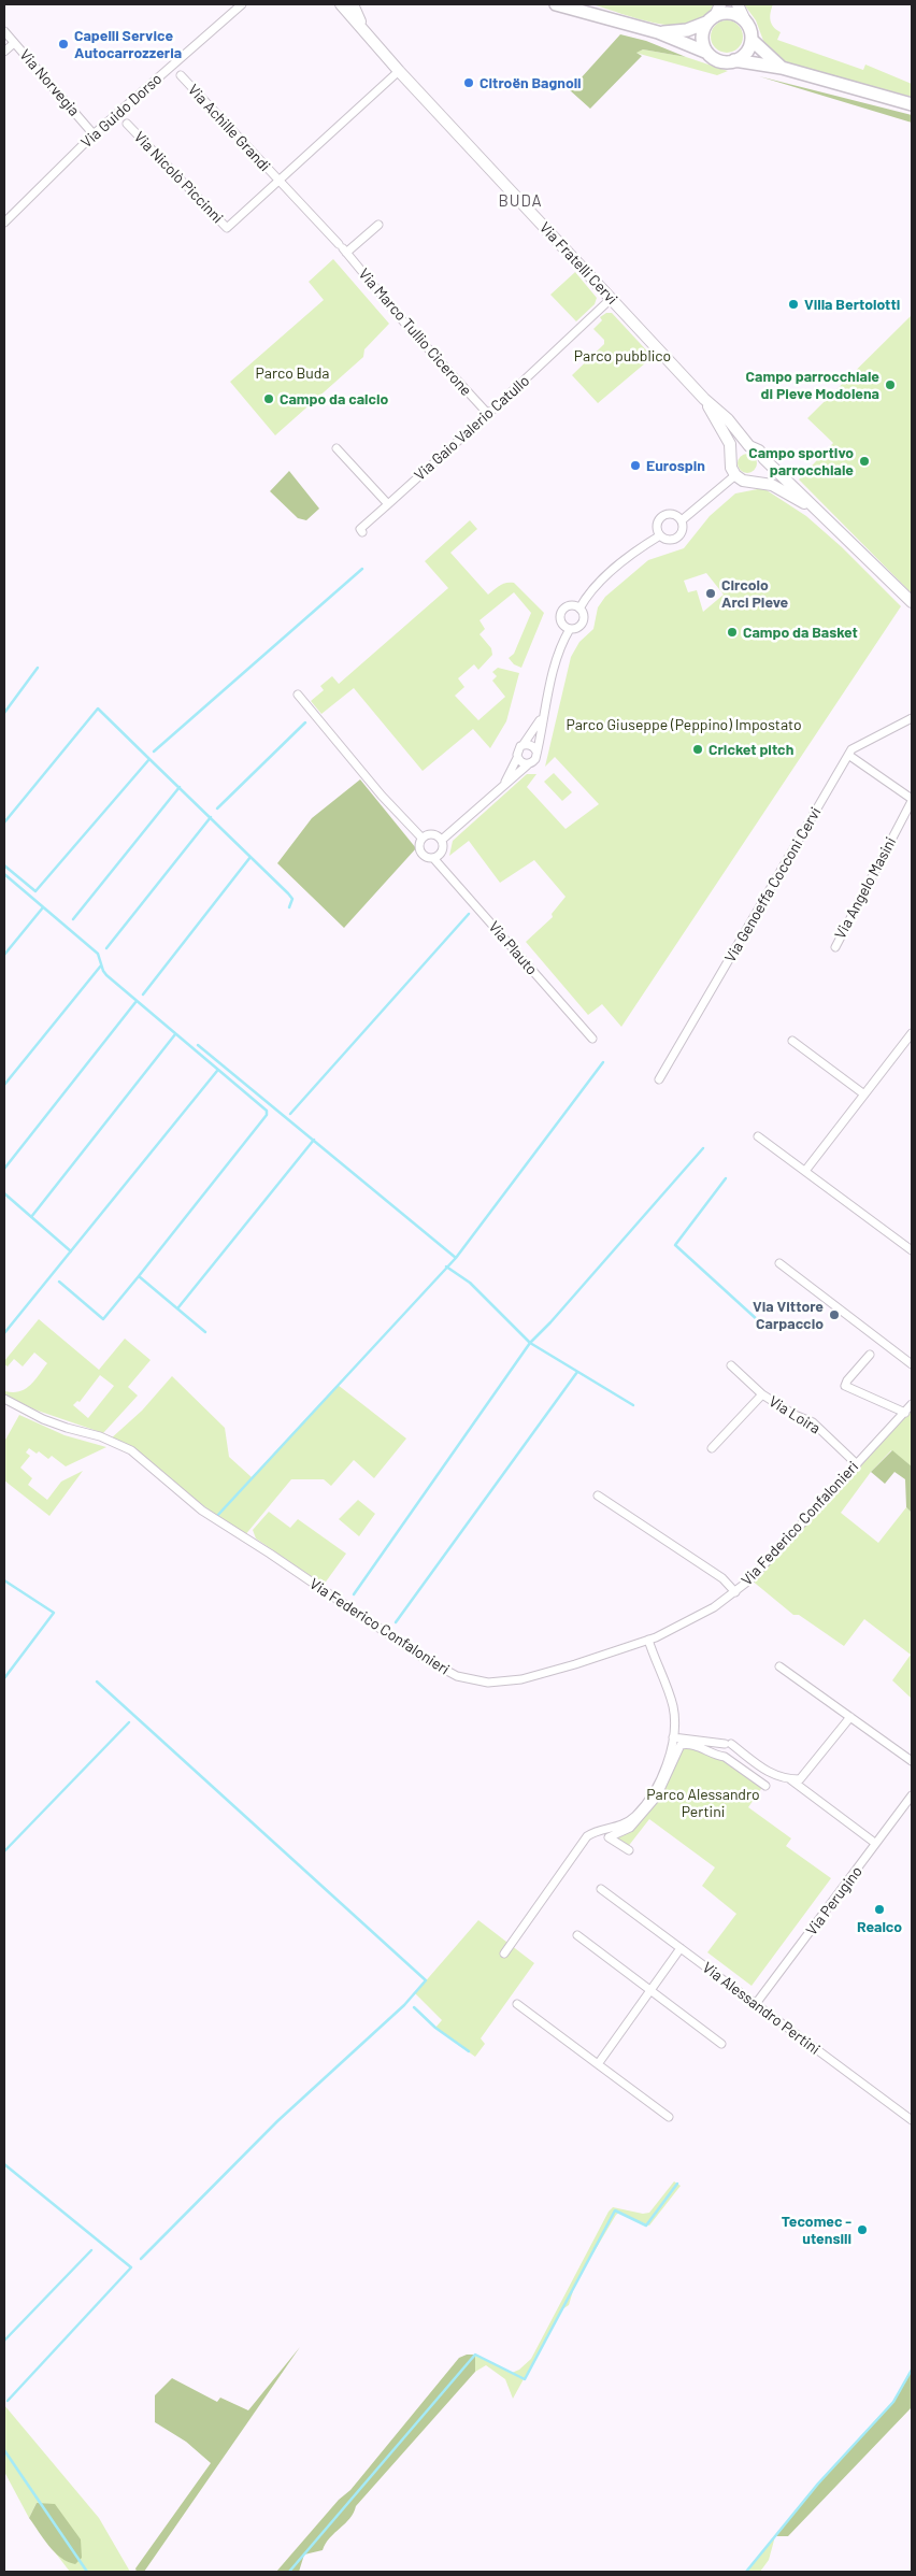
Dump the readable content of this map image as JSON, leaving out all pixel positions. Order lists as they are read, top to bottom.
{
  "streets": {
    "main road": ["Via Fratelli Cervi"],
    "street": [
      "Via Norvegia",
      "Via Guido Dorso",
      "Via Achille Grandi",
      "Via Nicolò Piccinni",
      "Via Marco Tullio Cicerone",
      "Via Gaio Valerio Catullo",
      "Via Genoeffa Cocconi Cervi",
      "Via Angelo Masini",
      "Via Plauto",
      "Via Loira",
      "Via Federico Confalonieri",
      "Via Perugino",
      "Via Alessandro Pertini"
    ]
  },
  "crossings": [
    ["Via Norvegia", "Via Guido Dorso"],
    ["Via Achille Grandi", "Via Nicolò Piccinni"],
    ["Via Nicolò Piccinni", "Via Fratelli Cervi"],
    ["Via Fratelli Cervi", "Via Gaio Valerio Catullo"],
    ["Via Marco Tullio Cicerone", "Via Gaio Valerio Catullo"],
    ["Via Genoeffa Cocconi Cervi", "Via Angelo Masini"],
    ["Via Loira", "Via Federico Confalonieri"],
    ["Via Perugino", "Via Alessandro Pertini"]
  ],
  "districts": ["BUDA"],
  "parks": [
    "Parco pubblico",
    "Parco Buda",
    "Parco Giuseppe (Peppino) Impostato",
    "Parco Alessandro Pertini"
  ],
  "places": [
    "Capelli Service Autocarrozzeria",
    "Citroën Bagnoli",
    "Villa Bertolotti",
    "Campo parrocchiale di Pieve Modolena",
    "Campo da calcio",
    "Campo sportivo parrocchiale",
    "Eurospin",
    "Circolo Arci Pieve",
    "Campo da Basket",
    "Cricket pitch",
    "Via Vittore Carpaccio",
    "Realco",
    "Tecomec - utensili"
  ]
}
